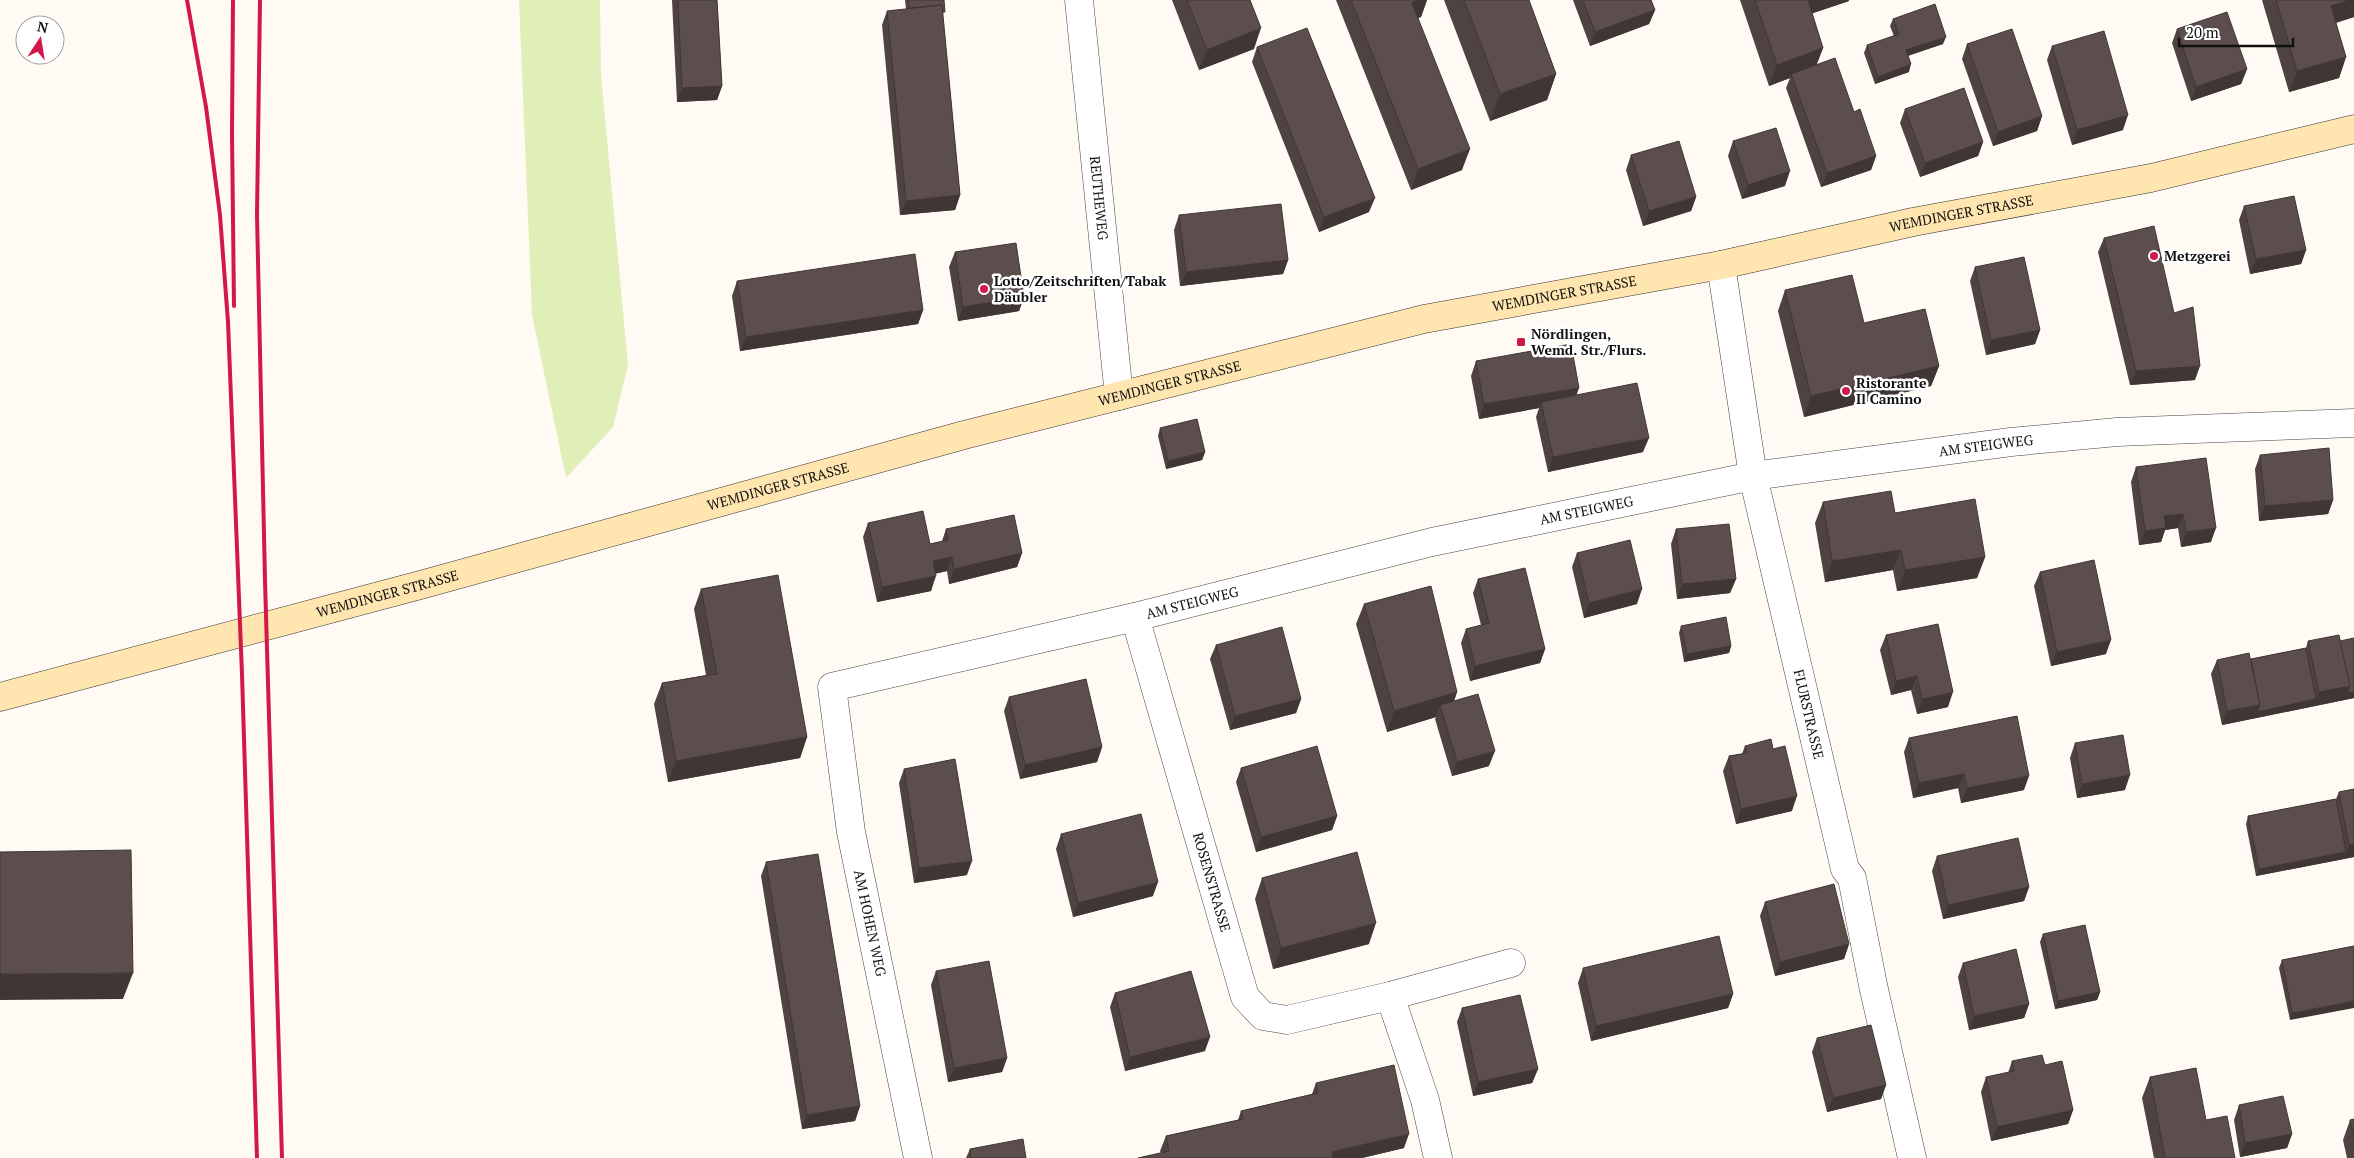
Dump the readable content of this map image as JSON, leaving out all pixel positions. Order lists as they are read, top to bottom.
{
  "streets": {
    "main road": ["WEMDINGER STRASSE"],
    "street": [
      "REUTHEWEG",
      "AM STEIGWEG",
      "FLURSTRASSE",
      "ROSENSTRASSE",
      "AM HOHEN WEG"
    ]
  },
  "crossings": [
    ["REUTHEWEG", "WEMDINGER STRASSE"],
    ["WEMDINGER STRASSE", "FLURSTRASSE"],
    ["AM STEIGWEG", "FLURSTRASSE"],
    ["AM STEIGWEG", "ROSENSTRASSE"],
    ["AM STEIGWEG", "AM HOHEN WEG"]
  ],
  "places": {
    "other": ["Metzgerei", "Lotto/Zeitschriften/Tabak Däubler", "Ristorante Il Camino"],
    "transit": ["Nördlingen, Wemd. Str./Flurs."]
  },
  "scale_bar": "20 m",
  "north": "top"
}
